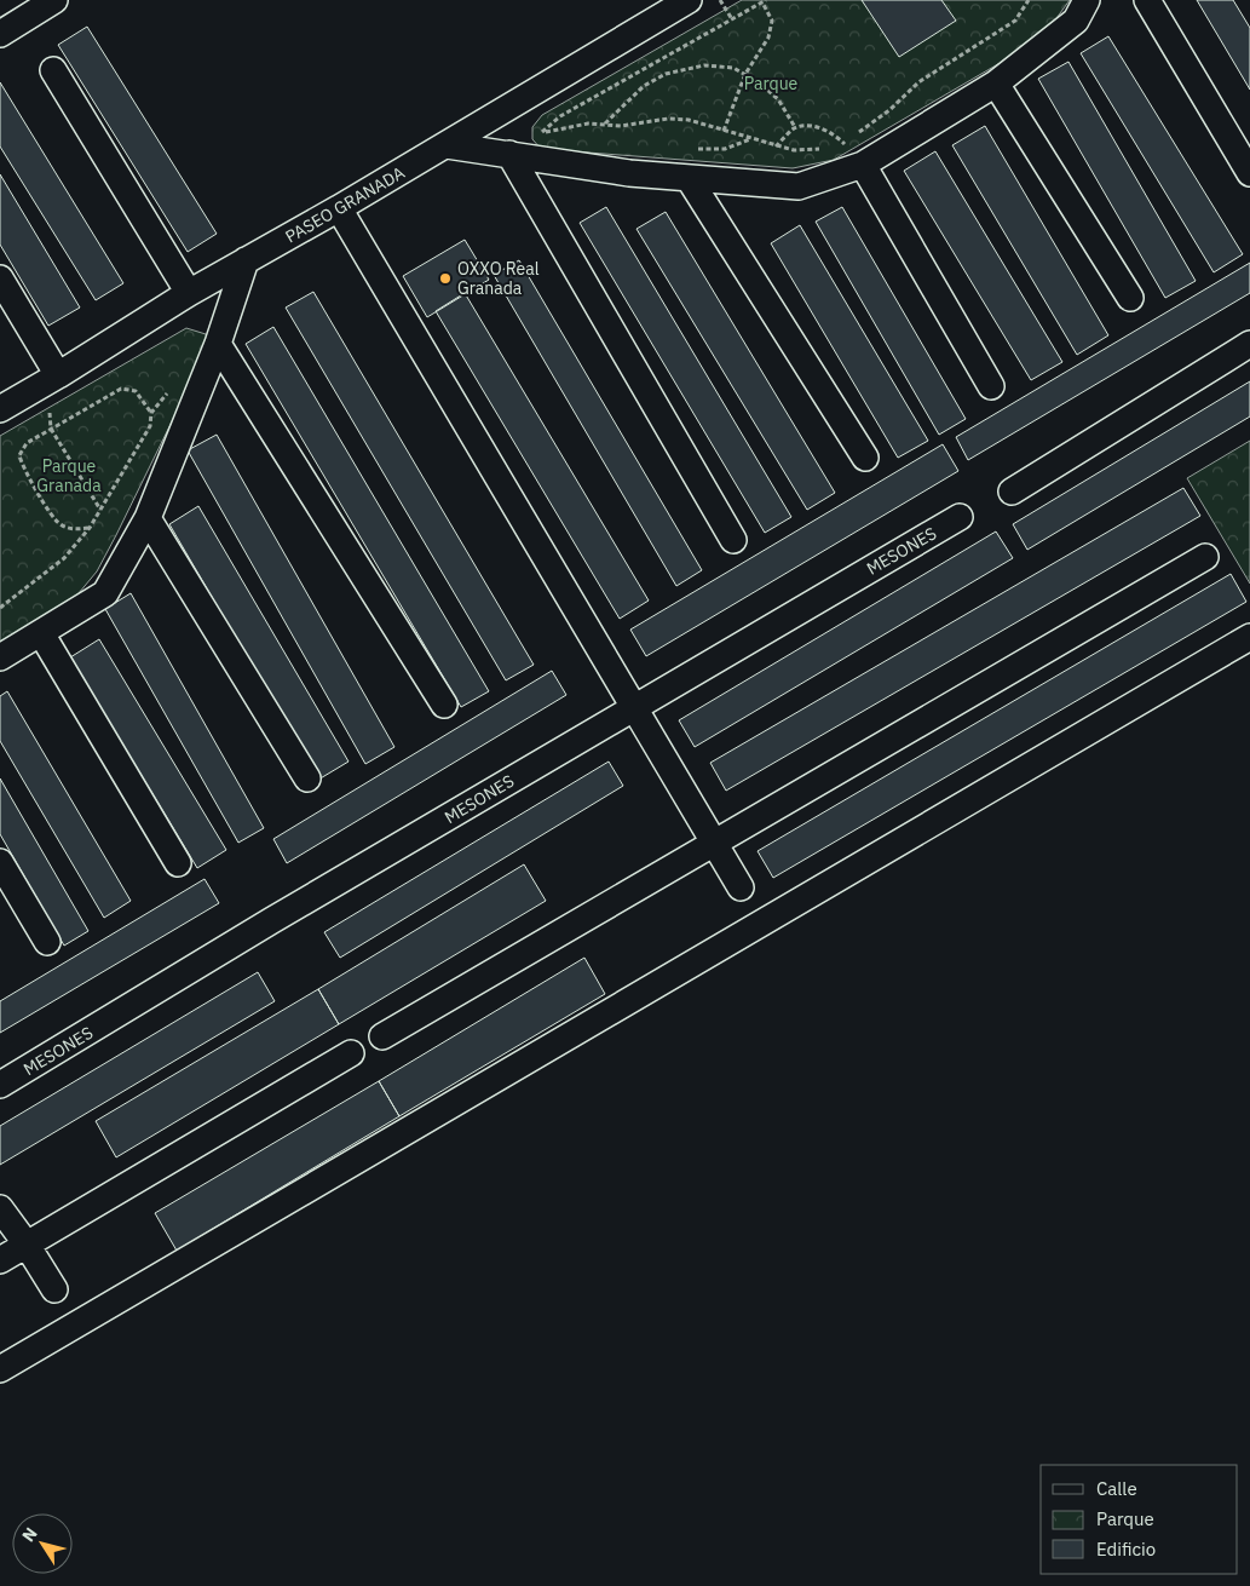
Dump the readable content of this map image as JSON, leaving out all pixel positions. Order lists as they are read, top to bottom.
{
  "streets": {
    "street": ["PASEO GRANADA", "MESONES"]
  },
  "parks": ["Parque", "Parque Granada"],
  "places": ["OXXO Real Granada"],
  "legend": ["Calle", "Parque", "Edificio"],
  "north": "top left"
}
